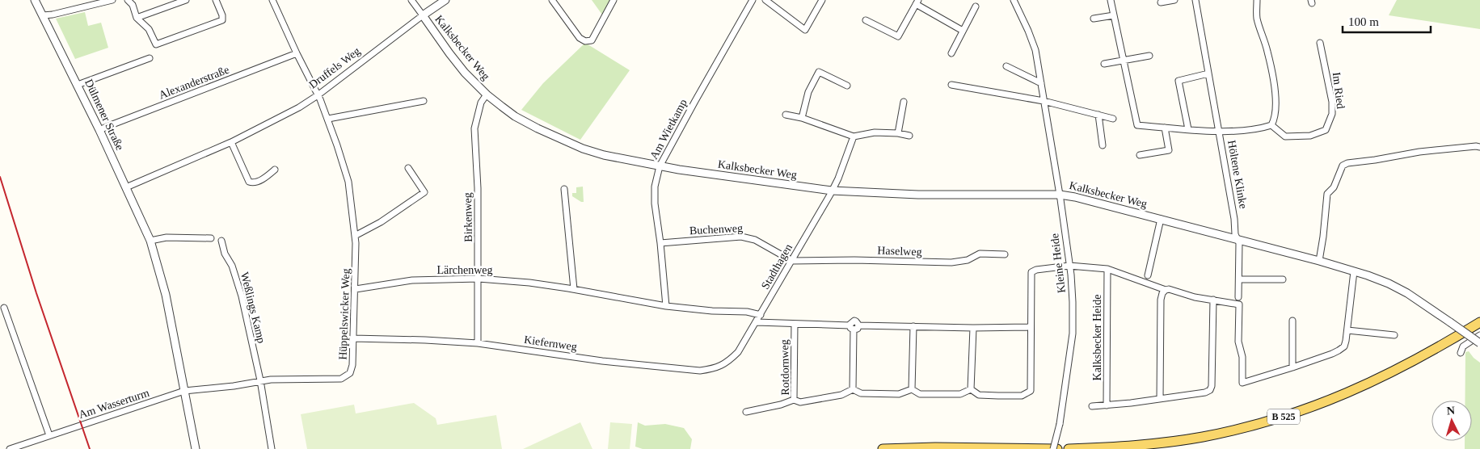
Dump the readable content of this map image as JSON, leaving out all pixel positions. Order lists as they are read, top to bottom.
{
  "streets": {
    "main road": ["B 525"],
    "street": [
      "Kalksbecker Weg",
      "Druffels Weg",
      "Alexanderstraße",
      "Im Ried",
      "Dülmener Straße",
      "Am Wietkamp",
      "Höltene Klinke",
      "Birkenweg",
      "Buchenweg",
      "Haselweg",
      "Kleine Heide",
      "Stadthagen",
      "Lärchenweg",
      "Weßlings Kamp",
      "Hüppelswicker Weg",
      "Kalksbecker Heide",
      "Kiefernweg",
      "Rotdornweg",
      "Am Wasserturm"
    ]
  },
  "crossings": [
    ["Kalksbecker Weg", "Druffels Weg"],
    ["Kalksbecker Weg", "Am Wietkamp"],
    ["Kalksbecker Weg", "Höltene Klinke"],
    ["Kalksbecker Weg", "Birkenweg"],
    ["Kalksbecker Weg", "Kleine Heide"],
    ["Kalksbecker Weg", "Stadthagen"],
    ["Druffels Weg", "Dülmener Straße"],
    ["Druffels Weg", "Hüppelswicker Weg"],
    ["Alexanderstraße", "Dülmener Straße"],
    ["Alexanderstraße", "Hüppelswicker Weg"],
    ["Dülmener Straße", "Am Wasserturm"],
    ["Am Wietkamp", "Buchenweg"],
    ["Am Wietkamp", "Lärchenweg"],
    ["Birkenweg", "Lärchenweg"],
    ["Birkenweg", "Kiefernweg"],
    ["Buchenweg", "Haselweg"],
    ["Buchenweg", "Stadthagen"],
    ["Haselweg", "Stadthagen"],
    ["Stadthagen", "Lärchenweg"],
    ["Stadthagen", "Kiefernweg"],
    ["Stadthagen", "Rotdornweg"],
    ["Lärchenweg", "Hüppelswicker Weg"],
    ["Weßlings Kamp", "Hüppelswicker Weg"],
    ["Hüppelswicker Weg", "Kiefernweg"]
  ],
  "scale_bar": "100 m",
  "north": "top"
}
